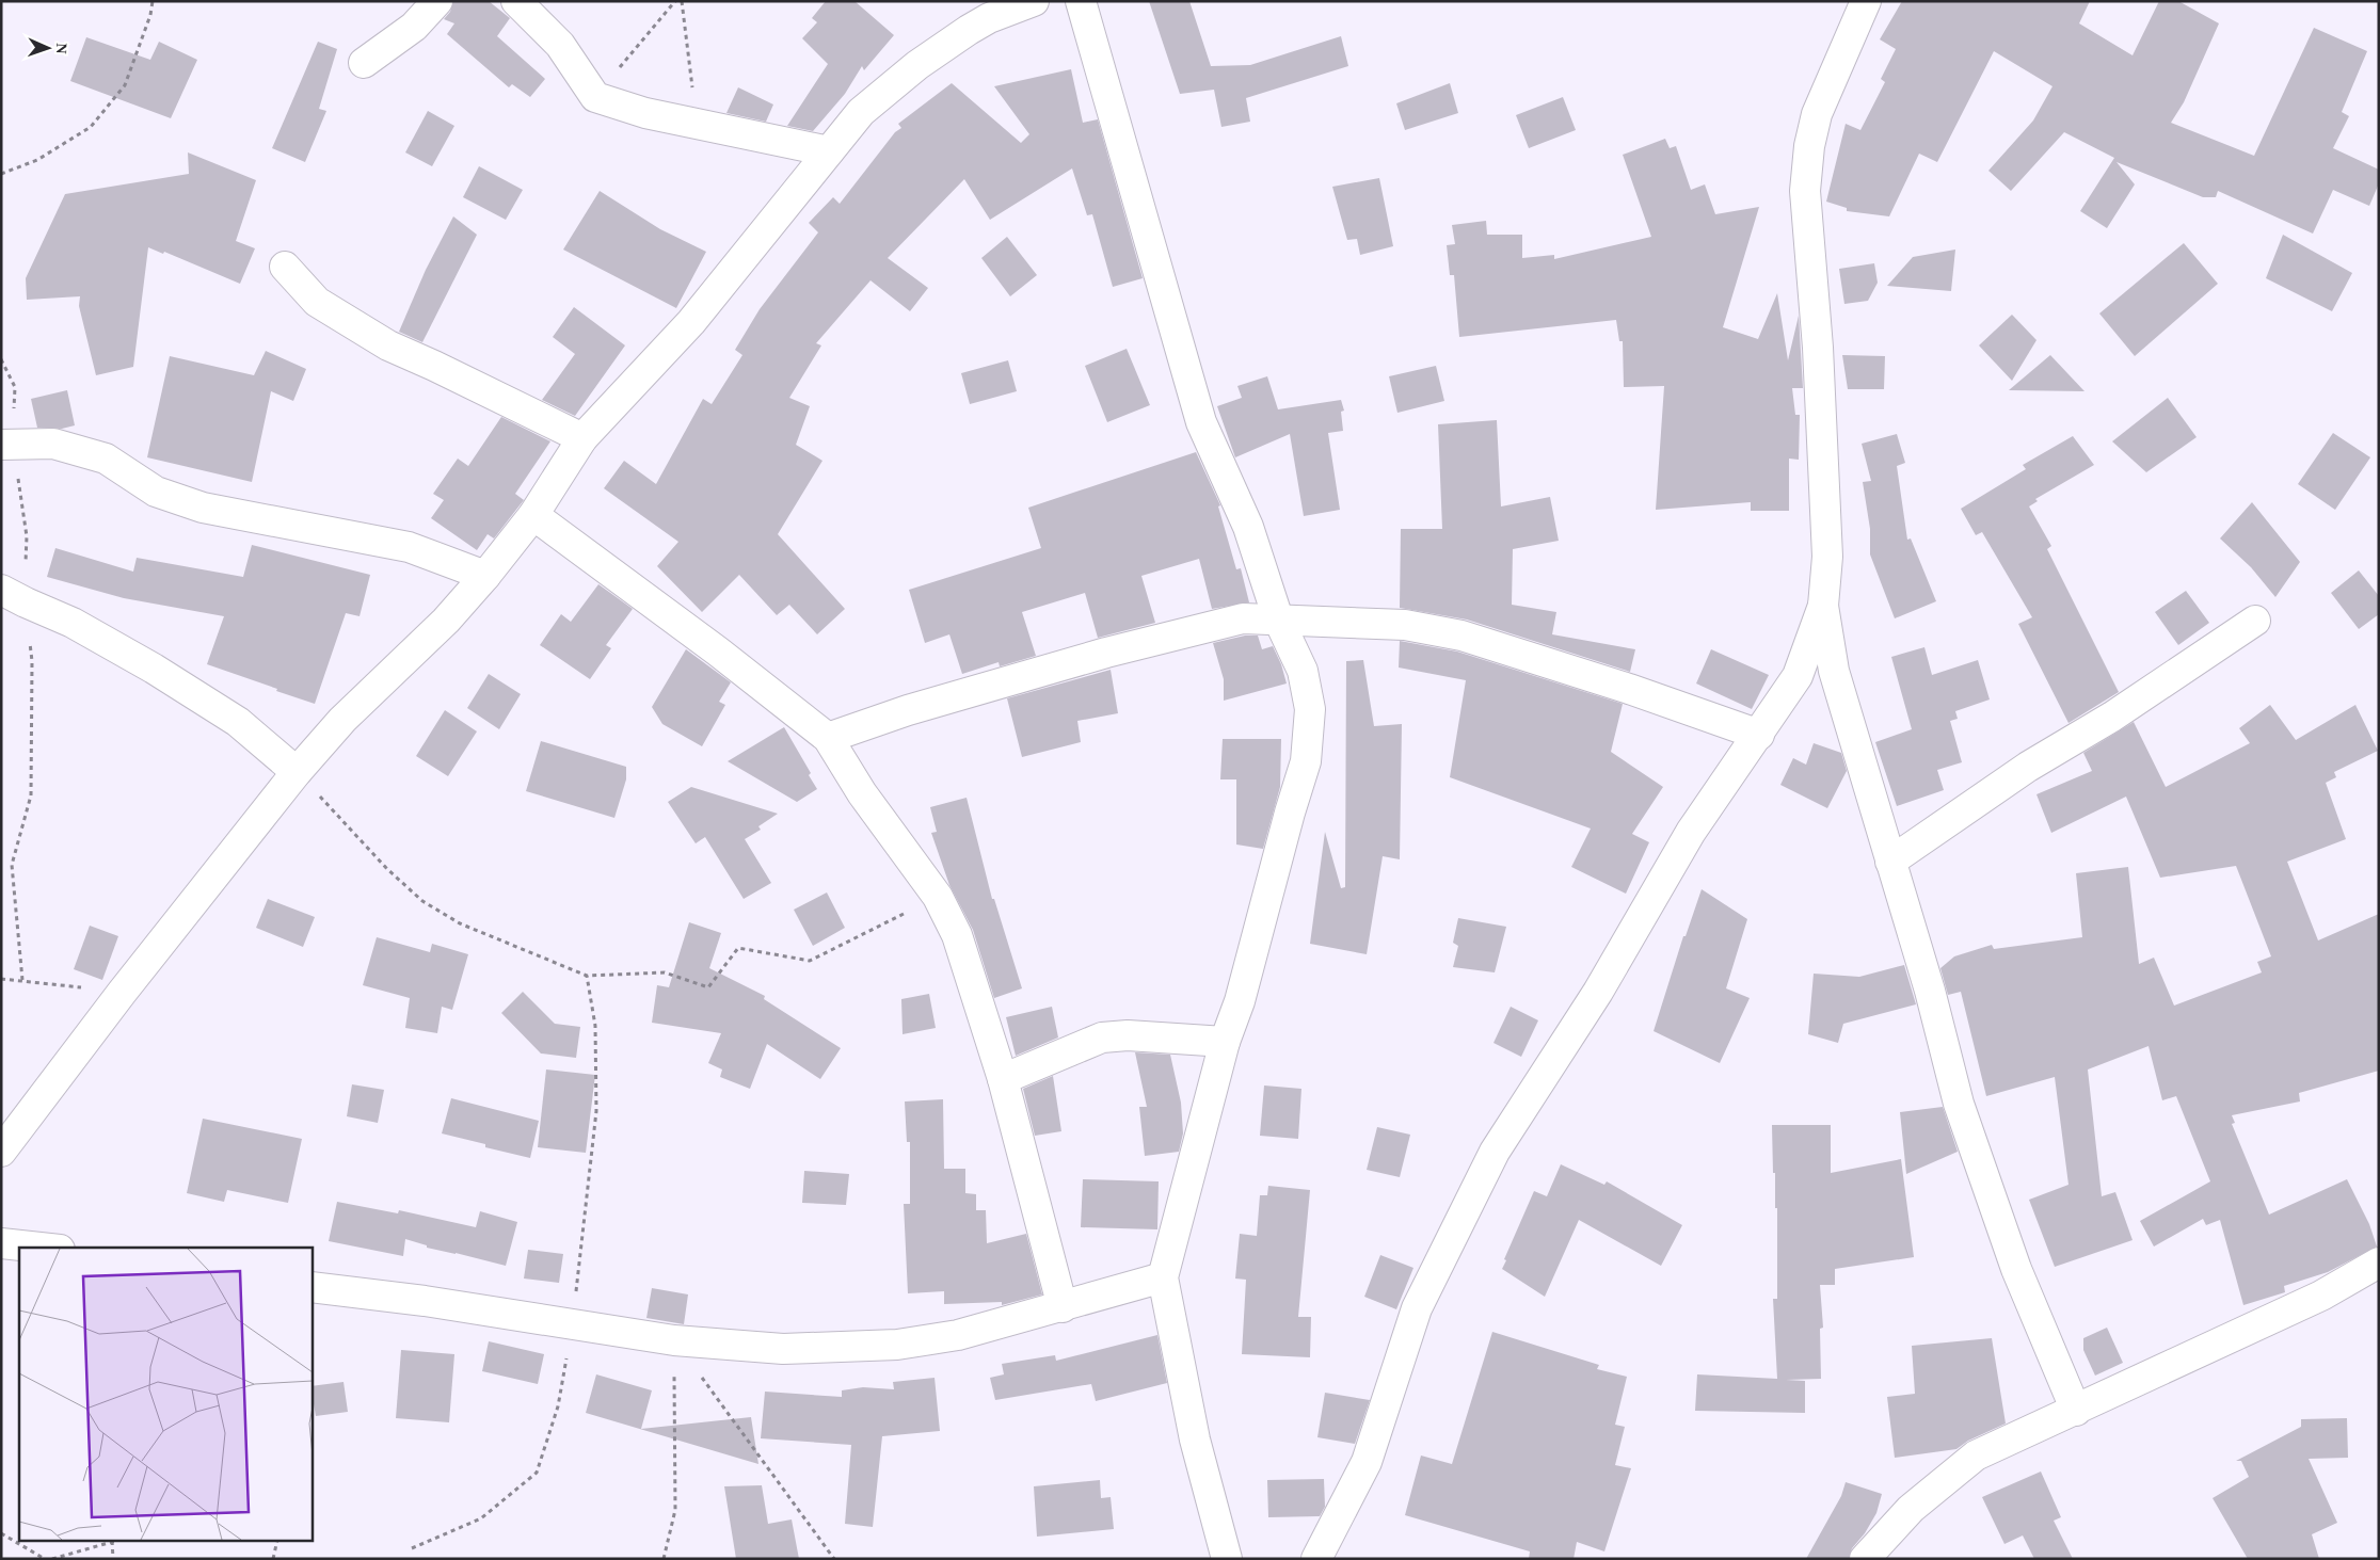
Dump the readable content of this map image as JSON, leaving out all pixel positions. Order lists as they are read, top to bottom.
{
  "north": "right"
}
